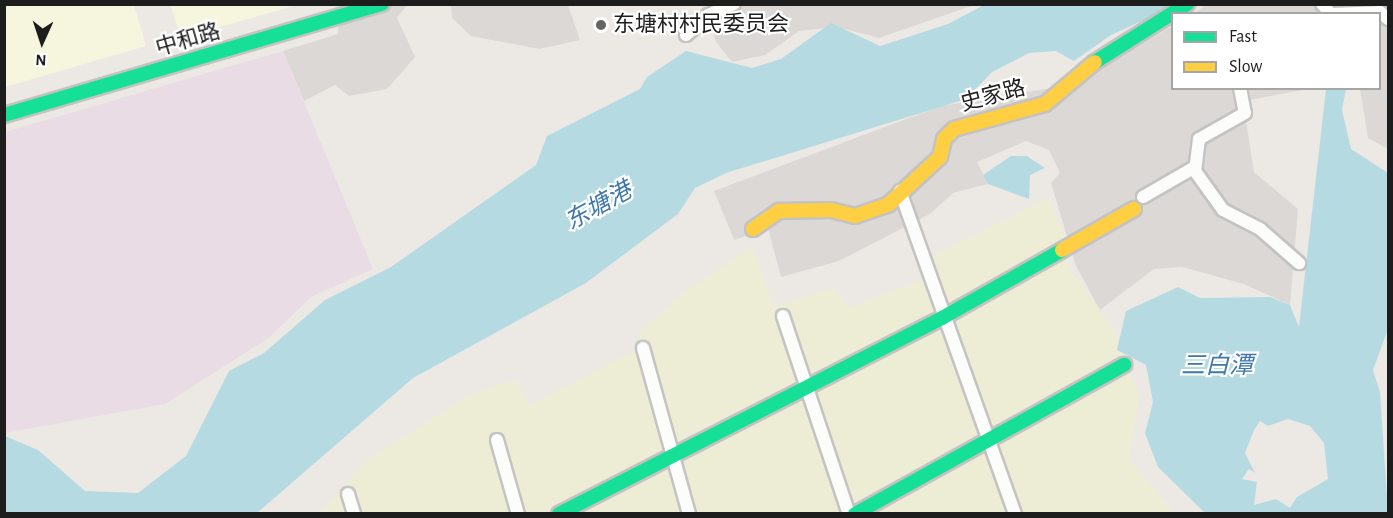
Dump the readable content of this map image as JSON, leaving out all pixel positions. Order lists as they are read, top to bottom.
{
  "streets": {
    "street": ["中和路", "史家路"]
  },
  "water": ["东塘港", "三白潭"],
  "places": ["东塘村村民委员会"],
  "legend": ["Fast", "Slow"],
  "north": "bottom"
}
